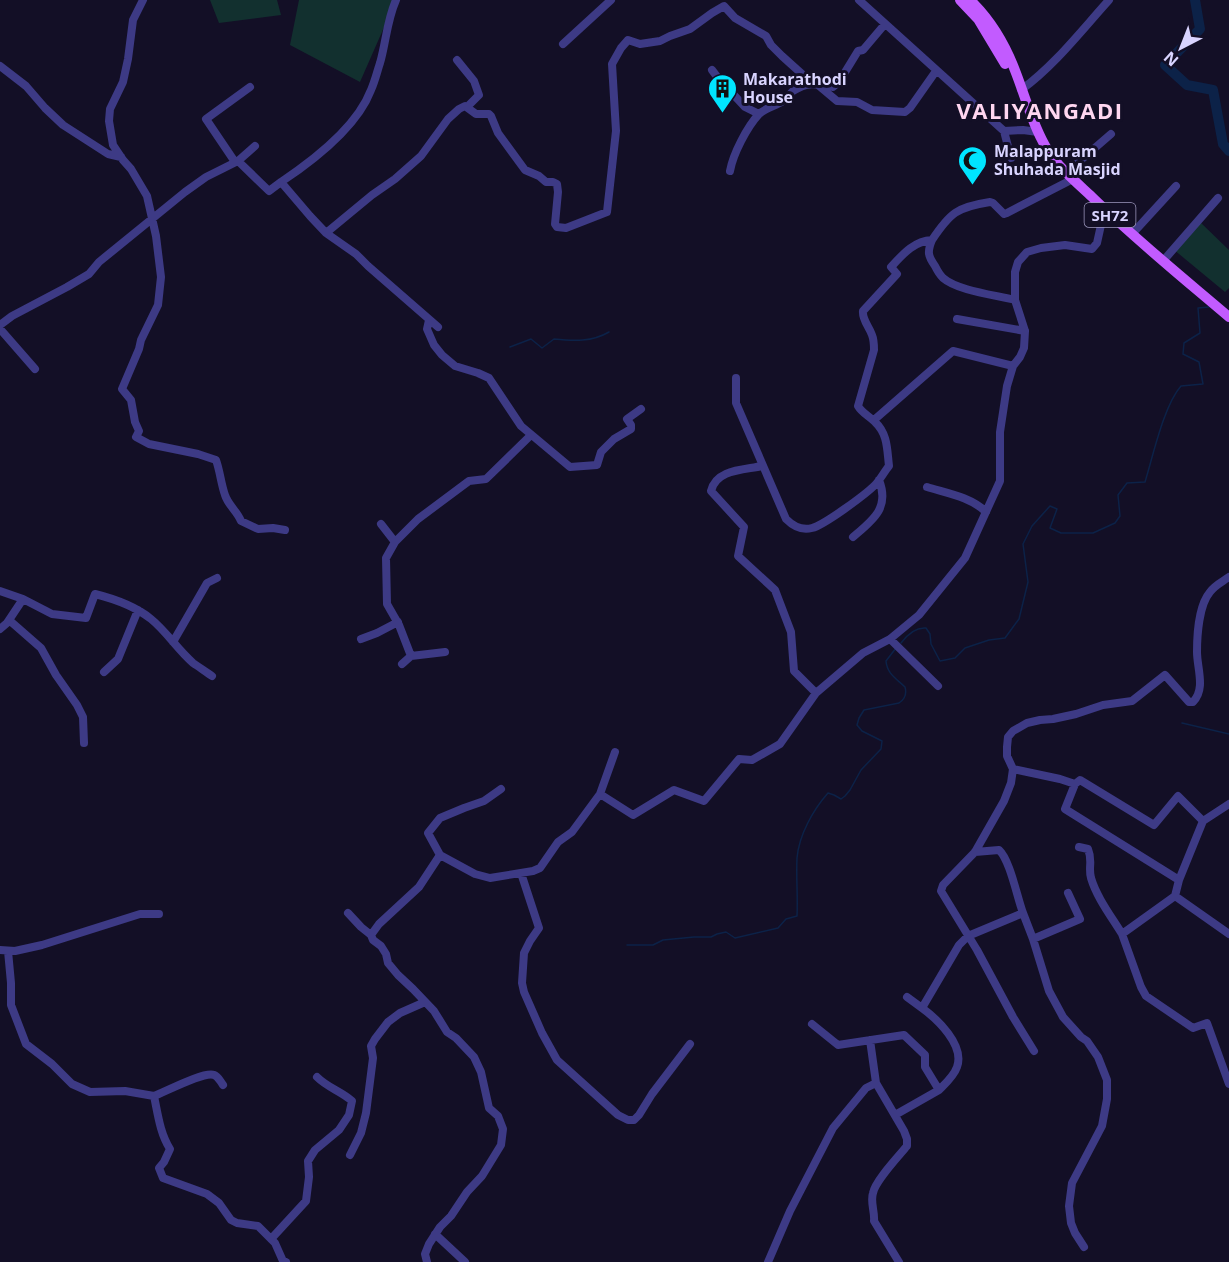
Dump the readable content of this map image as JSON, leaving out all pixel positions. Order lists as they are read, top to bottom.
{
  "streets": {
    "main road": ["SH72"]
  },
  "districts": ["VALIYANGADI"],
  "places": {
    "building": ["Makarathodi House"],
    "mosque": ["Malappuram Shuhada Masjid"]
  },
  "north": "bottom left"
}
